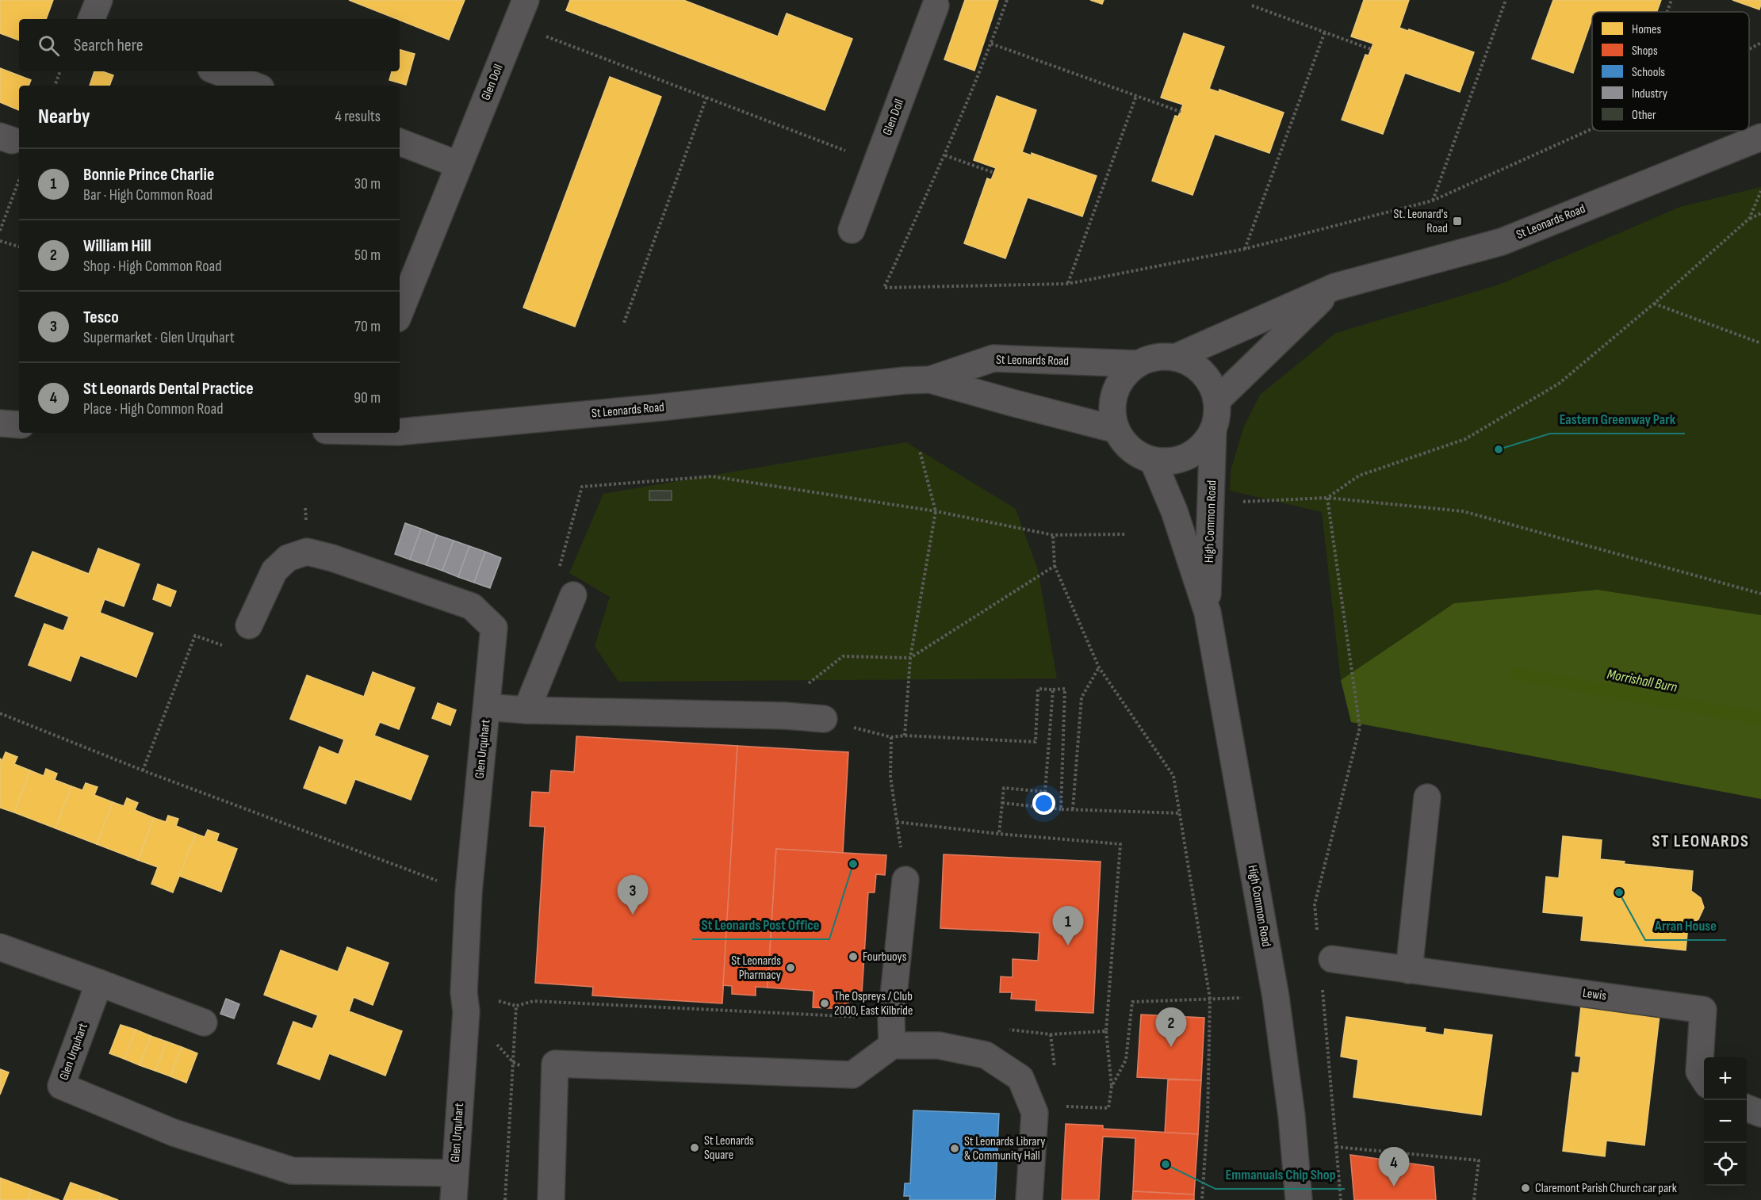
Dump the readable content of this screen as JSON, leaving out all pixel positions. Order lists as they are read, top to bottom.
{
  "streets": {
    "street": [
      "Glen Doll",
      "St Leonards Road",
      "High Common Road",
      "Glen Urquhart",
      "Lewis"
    ]
  },
  "crossings": [
    ["St Leonards Road", "High Common Road"]
  ],
  "districts": ["ST LEONARDS"],
  "water": ["Morrishall Burn"],
  "places": {
    "transit": ["St. Leonard's Road"],
    "other": [
      "Eastern Greenway Park",
      "St Leonards Post Office",
      "Arran House",
      "Fourbuoys",
      "St Leonards Pharmacy",
      "The Ospreys / Club 2000, East Kilbride",
      "St Leonards Square",
      "St Leonards Library & Community Hall",
      "Emmanuals Chip Shop",
      "Claremont Parish Church car park"
    ]
  },
  "legend": [
    "Homes",
    "Shops",
    "Schools",
    "Industry",
    "Other"
  ],
  "page": {
    "search": "Search here",
    "heading": ["Nearby", "4 results"],
    "list": [
      {
        "mark": "1",
        "name": "Bonnie Prince Charlie",
        "note": "Bar · High Common Road",
        "value": "30 m"
      },
      {
        "mark": "2",
        "name": "William Hill",
        "note": "Shop · High Common Road",
        "value": "50 m"
      },
      {
        "mark": "3",
        "name": "Tesco",
        "note": "Supermarket · Glen Urquhart",
        "value": "70 m"
      },
      {
        "mark": "4",
        "name": "St Leonards Dental Practice",
        "note": "Place · High Common Road",
        "value": "90 m"
      }
    ],
    "pins": [
      "3",
      "1",
      "2",
      "4"
    ],
    "map_buttons": ["+", "−"]
  }
}
